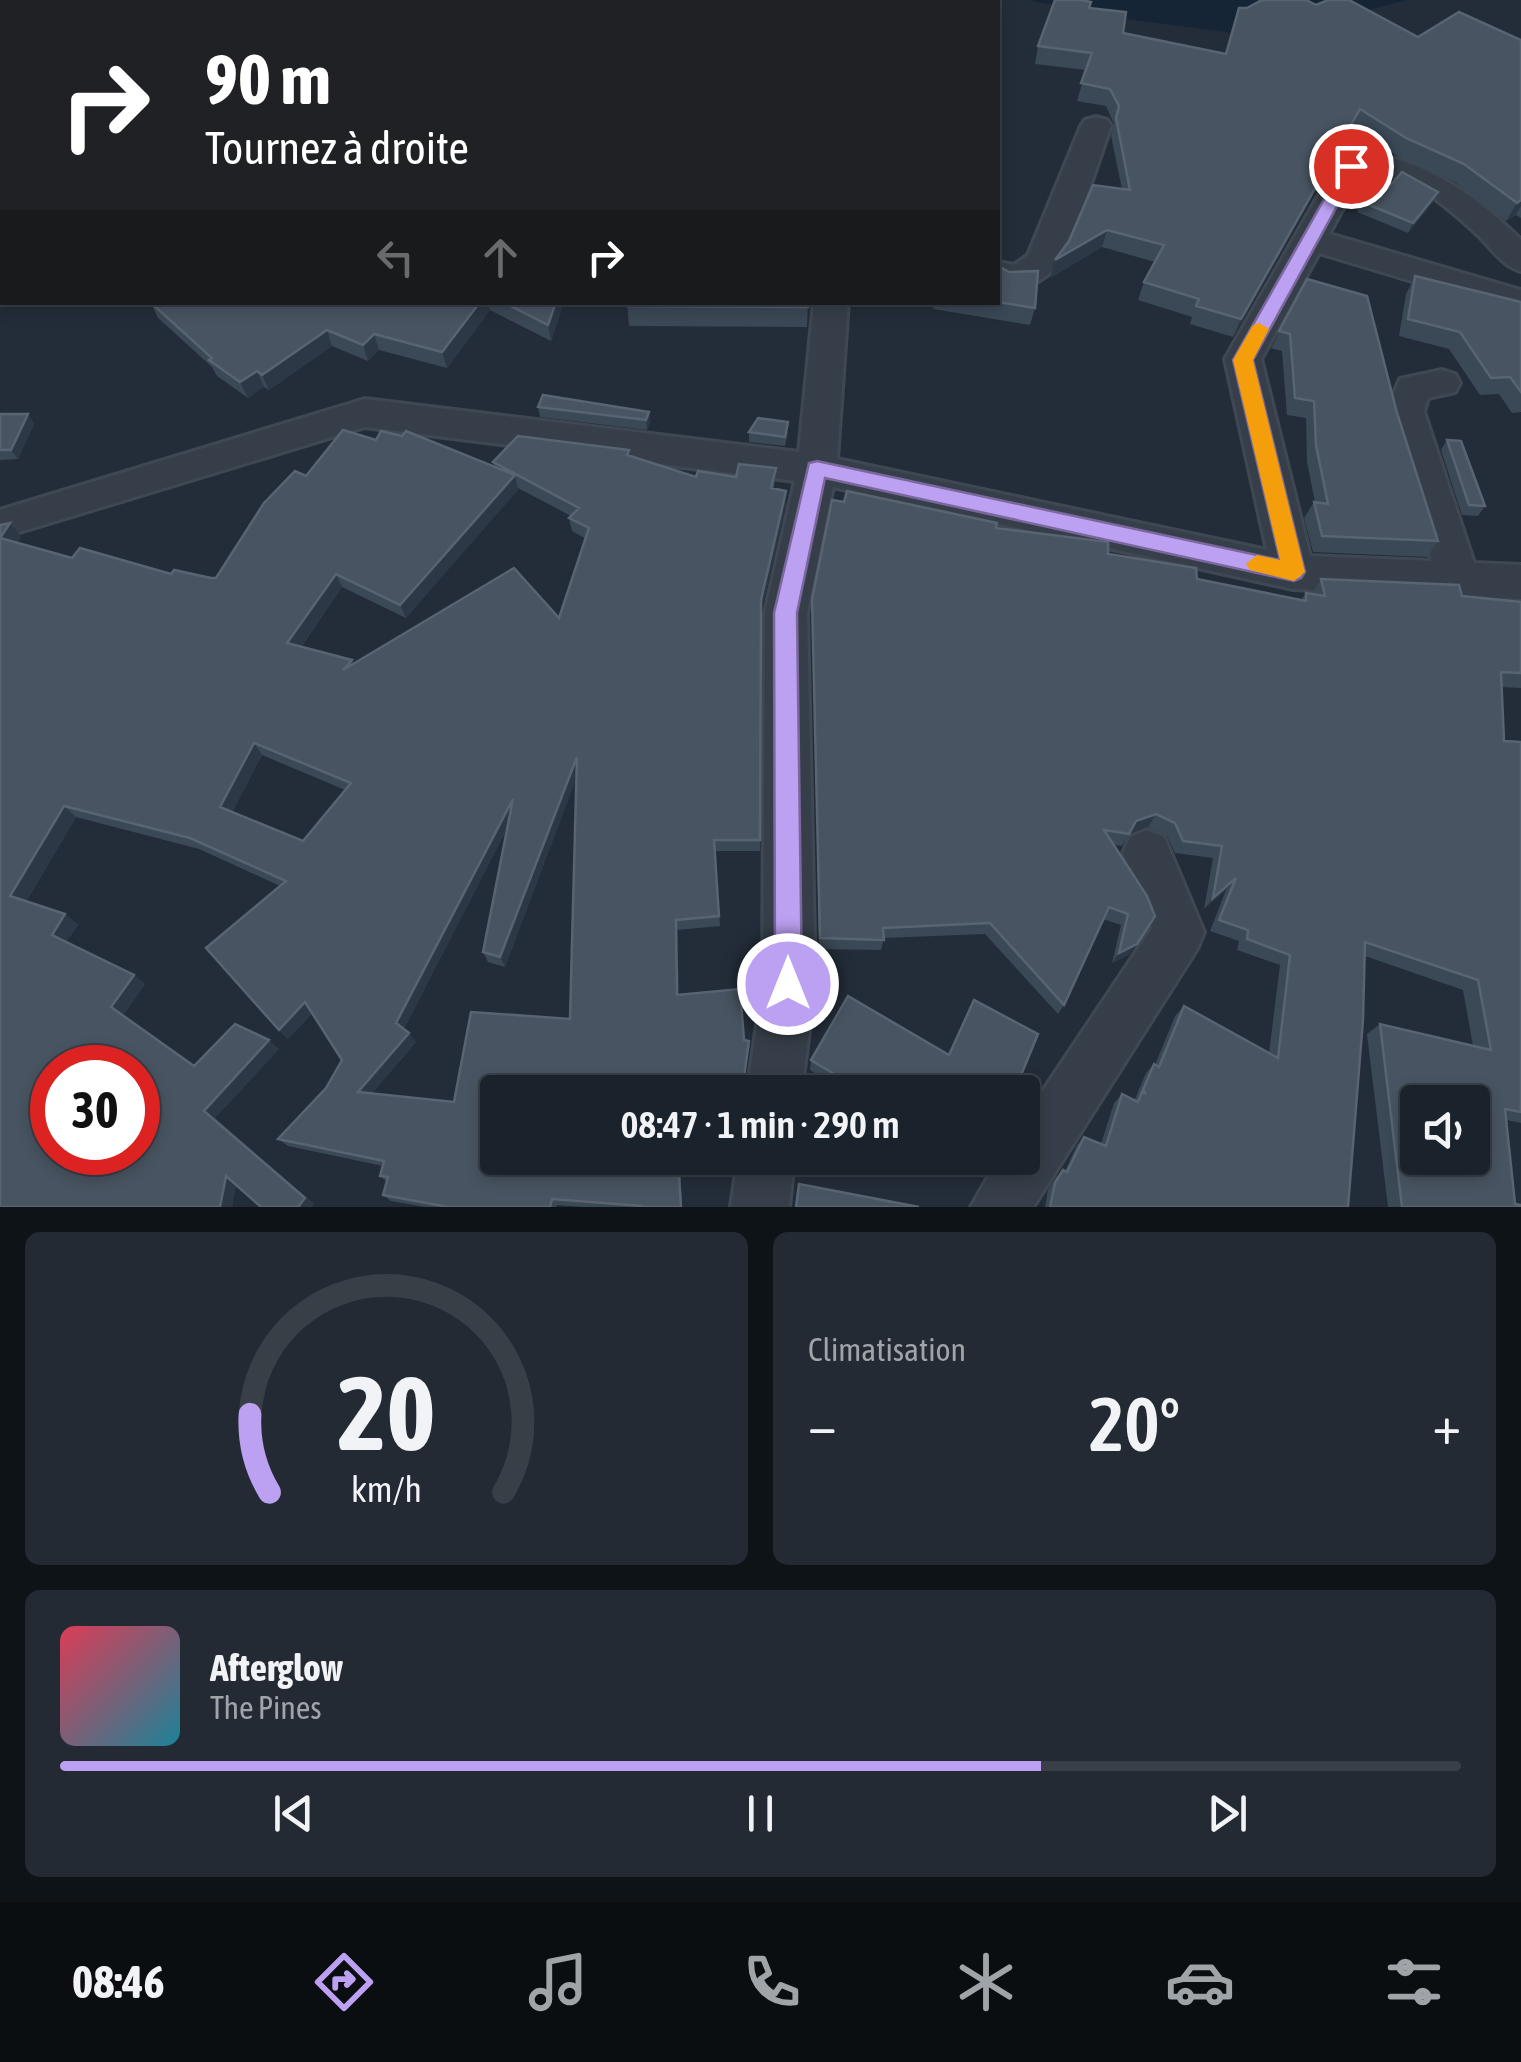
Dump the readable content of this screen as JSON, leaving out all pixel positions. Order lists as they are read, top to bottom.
{
  "page": {
    "turn": ["90 m", "Tournez à droite"],
    "limit": "30",
    "trip": "08:47 · 1 min · 290 m",
    "tile": "Climatisation",
    "heat": ["−", "20°", "+"],
    "song": ["Afterglow", "The Pines"],
    "tabs": "08:46",
    "gauge": ["20", "km/h"]
  }
}
